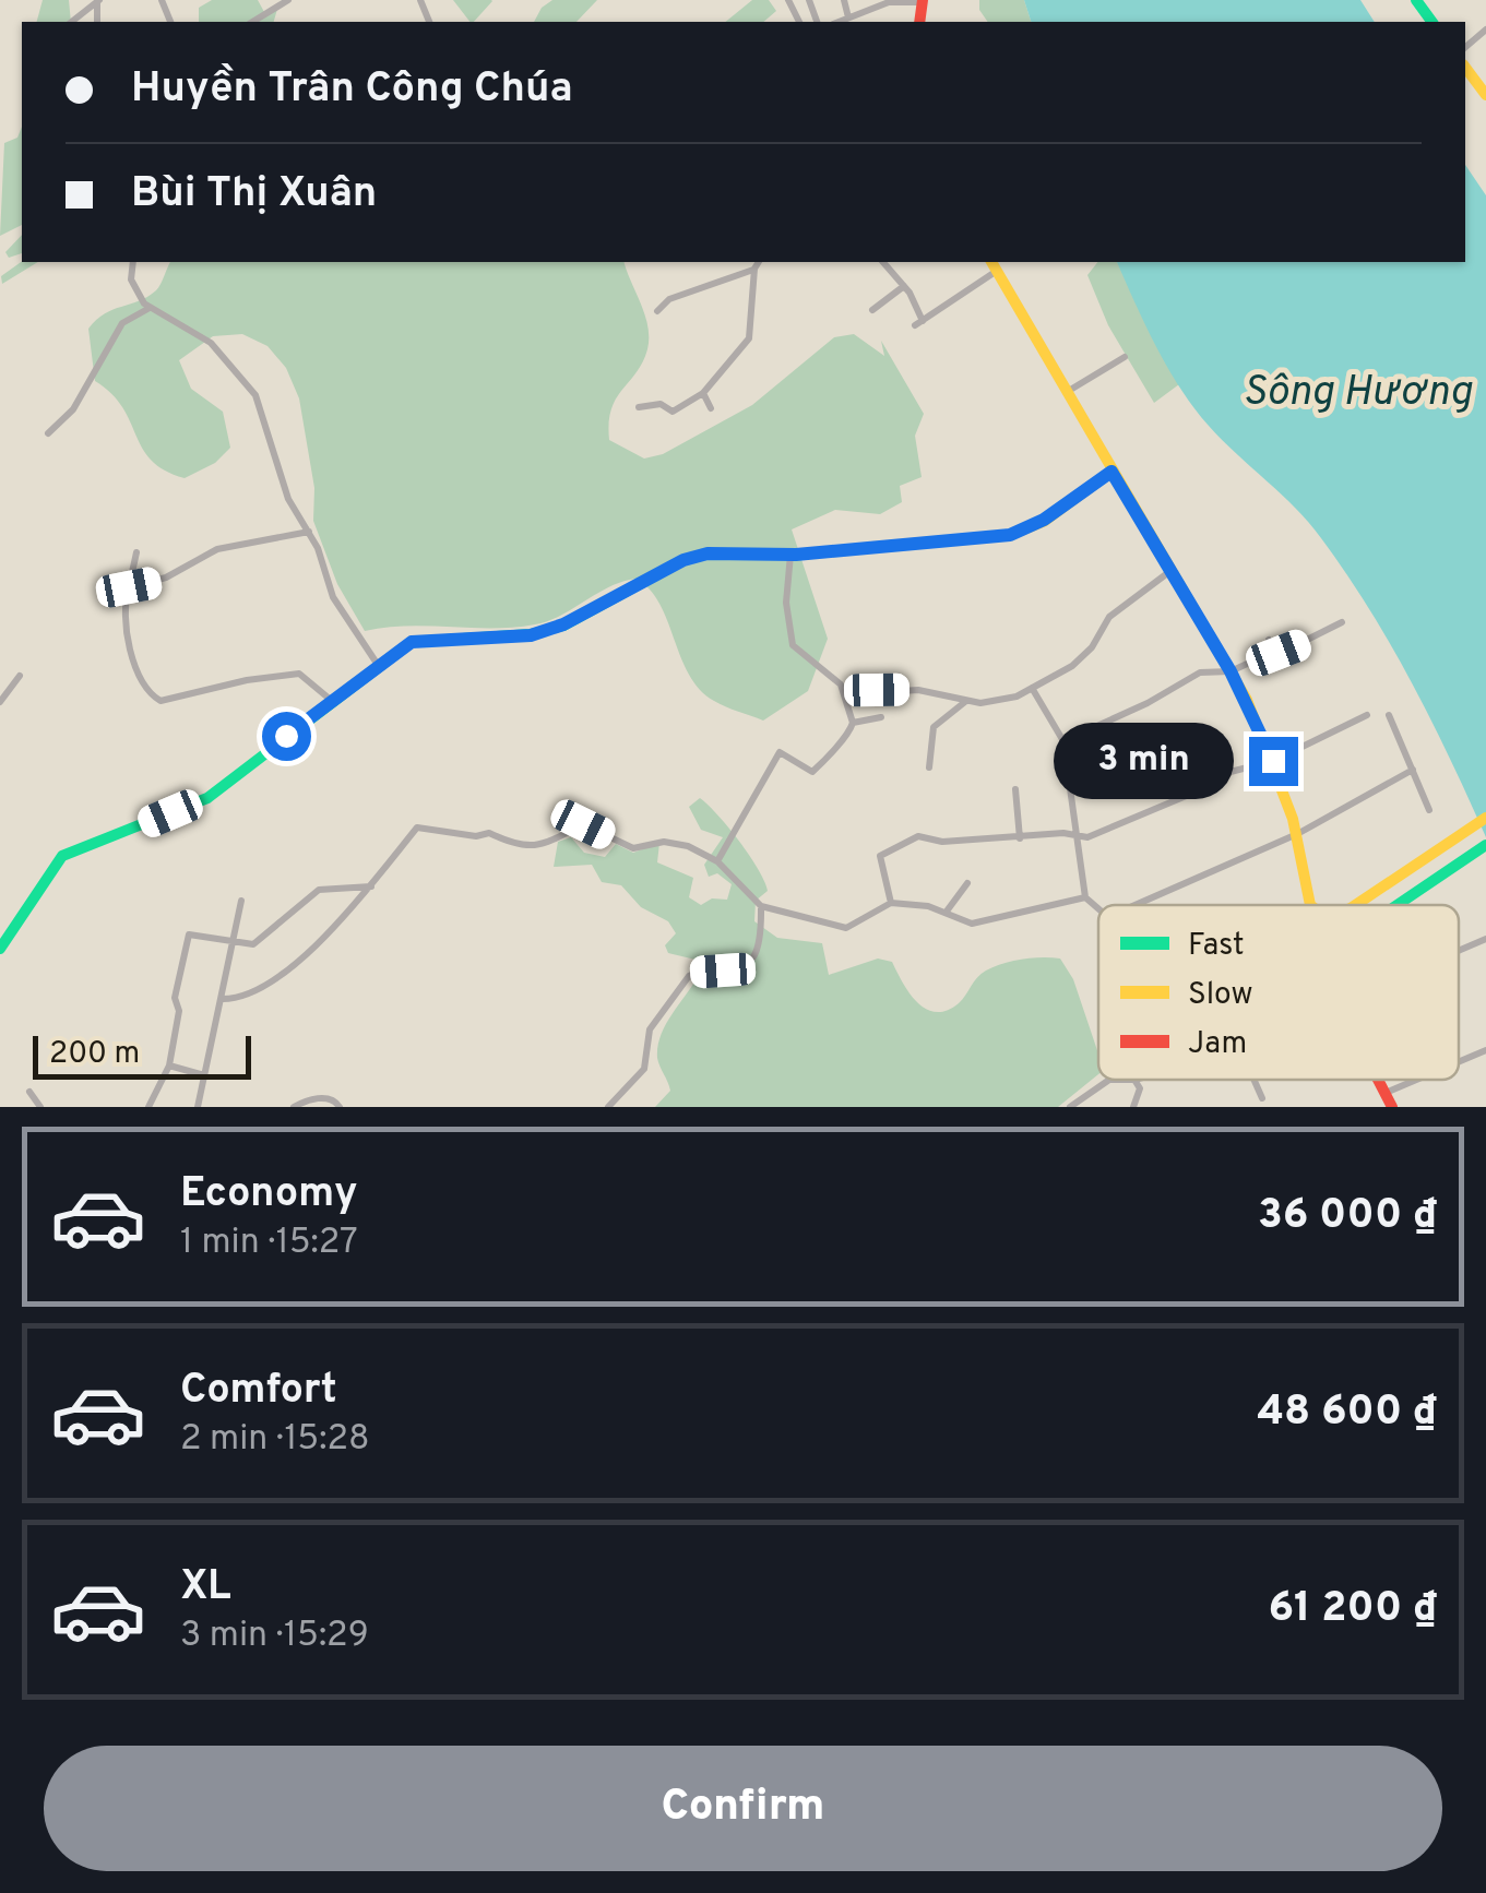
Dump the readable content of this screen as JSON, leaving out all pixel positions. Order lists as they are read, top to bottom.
{
  "water": ["Sông Hương"],
  "legend": ["Fast", "Slow", "Jam"],
  "scale_bar": "200 m",
  "page": {
    "banner": ["Huyền Trân Công Chúa", "Bùi Thị Xuân"],
    "bubble": "3 min",
    "scale": "200 m",
    "list": [
      {
        "name": "Economy",
        "note": "1 min · 15:27",
        "value": "36 000 ₫"
      },
      {
        "name": "Comfort",
        "note": "2 min · 15:28",
        "value": "48 600 ₫"
      },
      {
        "name": "XL",
        "note": "3 min · 15:29",
        "value": "61 200 ₫"
      }
    ],
    "buttons": "Confirm"
  }
}
